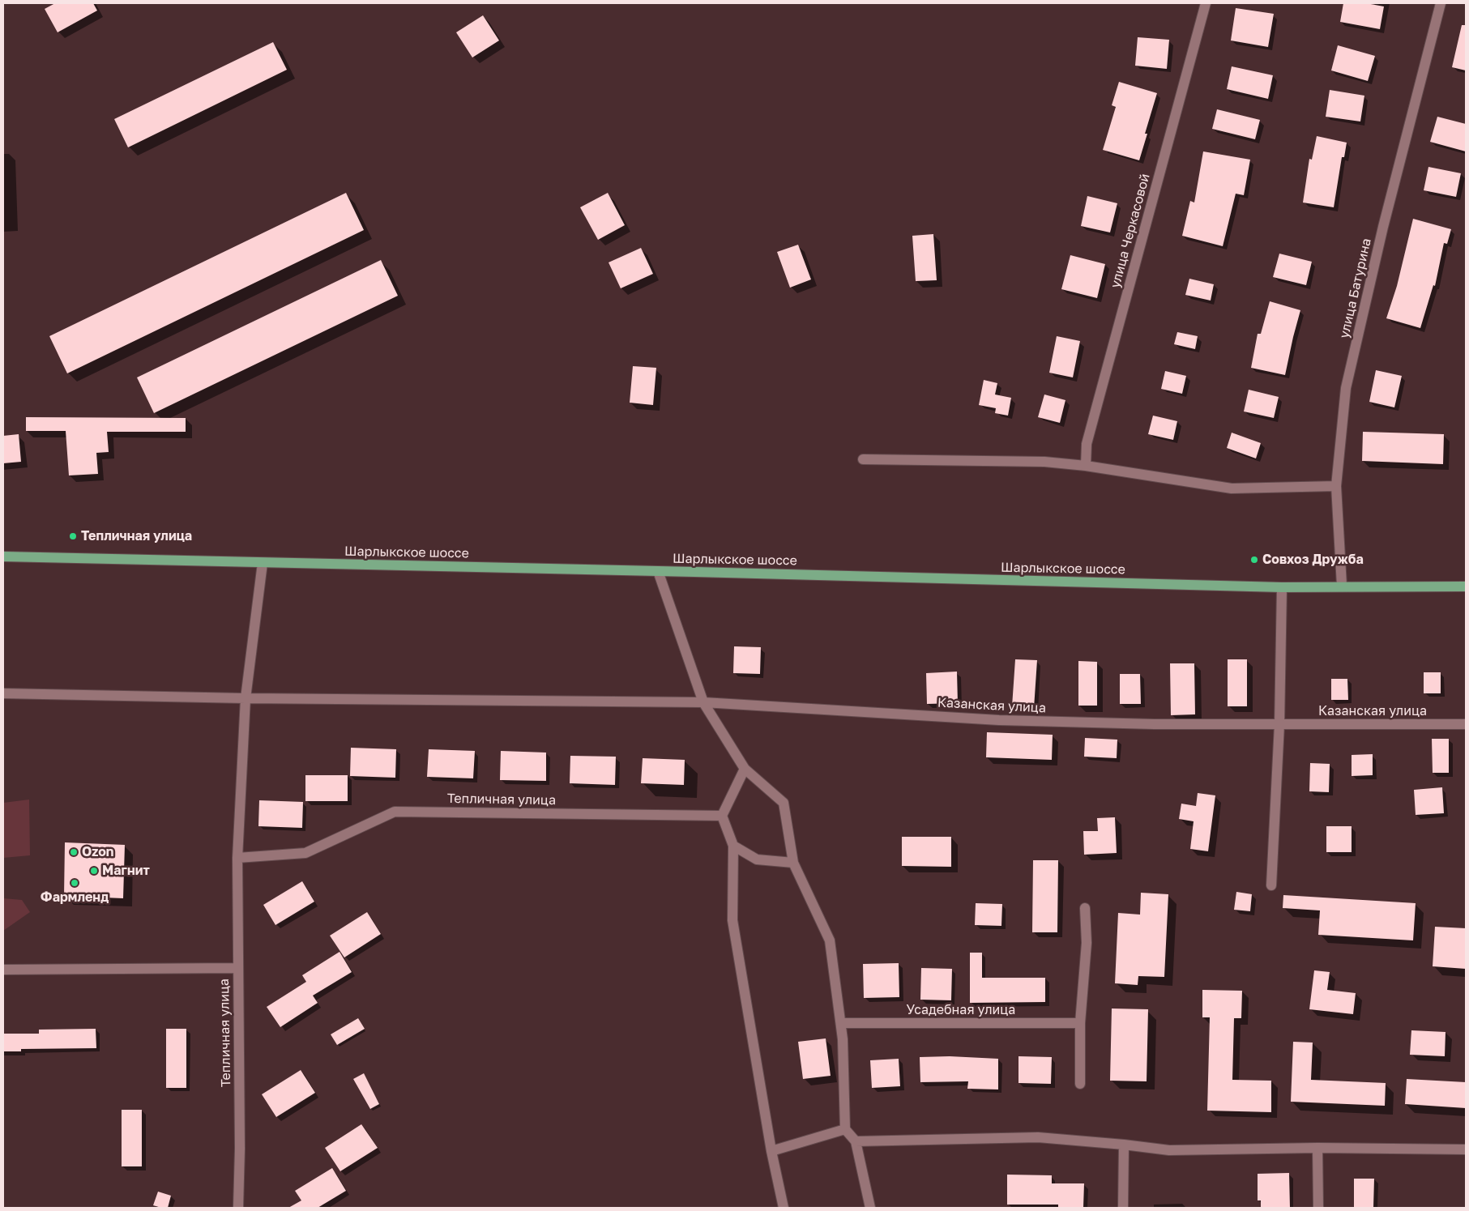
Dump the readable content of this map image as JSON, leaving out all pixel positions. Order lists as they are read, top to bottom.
{
  "streets": {
    "main road": ["Шарлыкское шоссе"],
    "street": [
      "улица Черкасовой",
      "улица Батурина",
      "Казанская улица",
      "Тепличная улица",
      "Усадебная улица"
    ]
  },
  "crossings": [
    ["улица Батурина", "Шарлыкское шоссе"],
    ["Шарлыкское шоссе", "Тепличная улица"],
    ["Казанская улица", "Тепличная улица"]
  ],
  "places": [
    "Тепличная улица",
    "Совхоз Дружба",
    "Ozon",
    "Магнит",
    "Фармленд"
  ]
}
